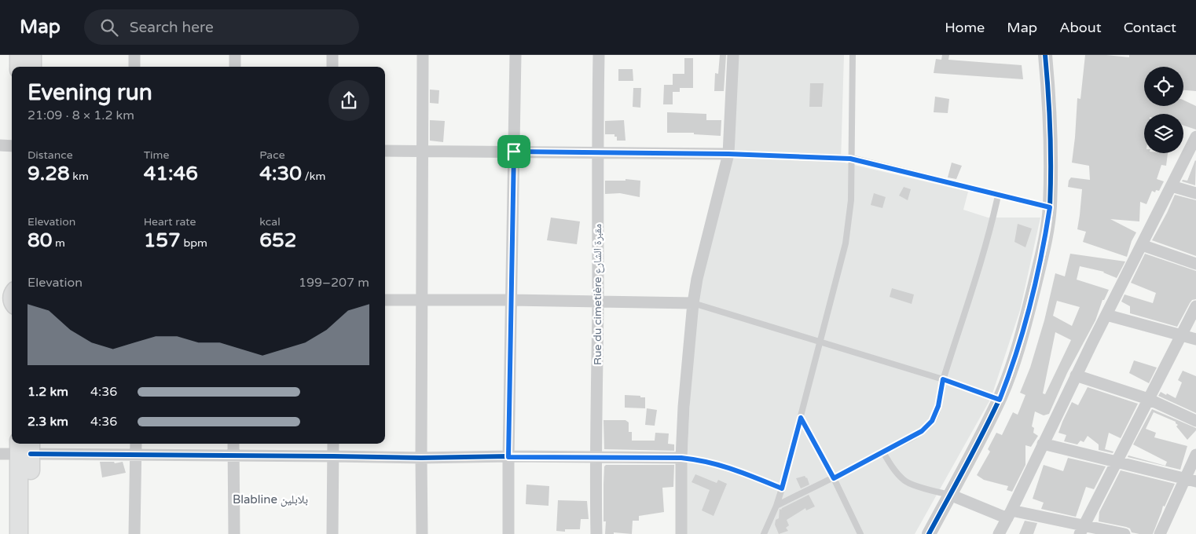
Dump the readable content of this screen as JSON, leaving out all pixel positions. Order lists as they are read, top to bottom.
{
  "streets": {
    "street": ["Rue du cimetière مقبرة الشارع"]
  },
  "districts": ["Blabline بلابلين"],
  "page": {
    "header": "Map",
    "search": "Search here",
    "nav": [
      "Home",
      "Map",
      "About",
      "Contact"
    ],
    "heading": ["Evening run", "21:09 · 8 × 1.2 km"],
    "stats": [
      ["Distance", "9.28 km"],
      ["Time", "41:46"],
      ["Pace", "4:30 /km"],
      ["Elevation", "80 m"],
      ["Heart rate", "157 bpm"],
      ["kcal", "652"]
    ],
    "chart": ["Elevation", "199–207 m"],
    "list": [
      {
        "name": "1.2 km",
        "note": "4:36"
      },
      {
        "name": "2.3 km",
        "note": "4:36"
      }
    ]
  }
}
